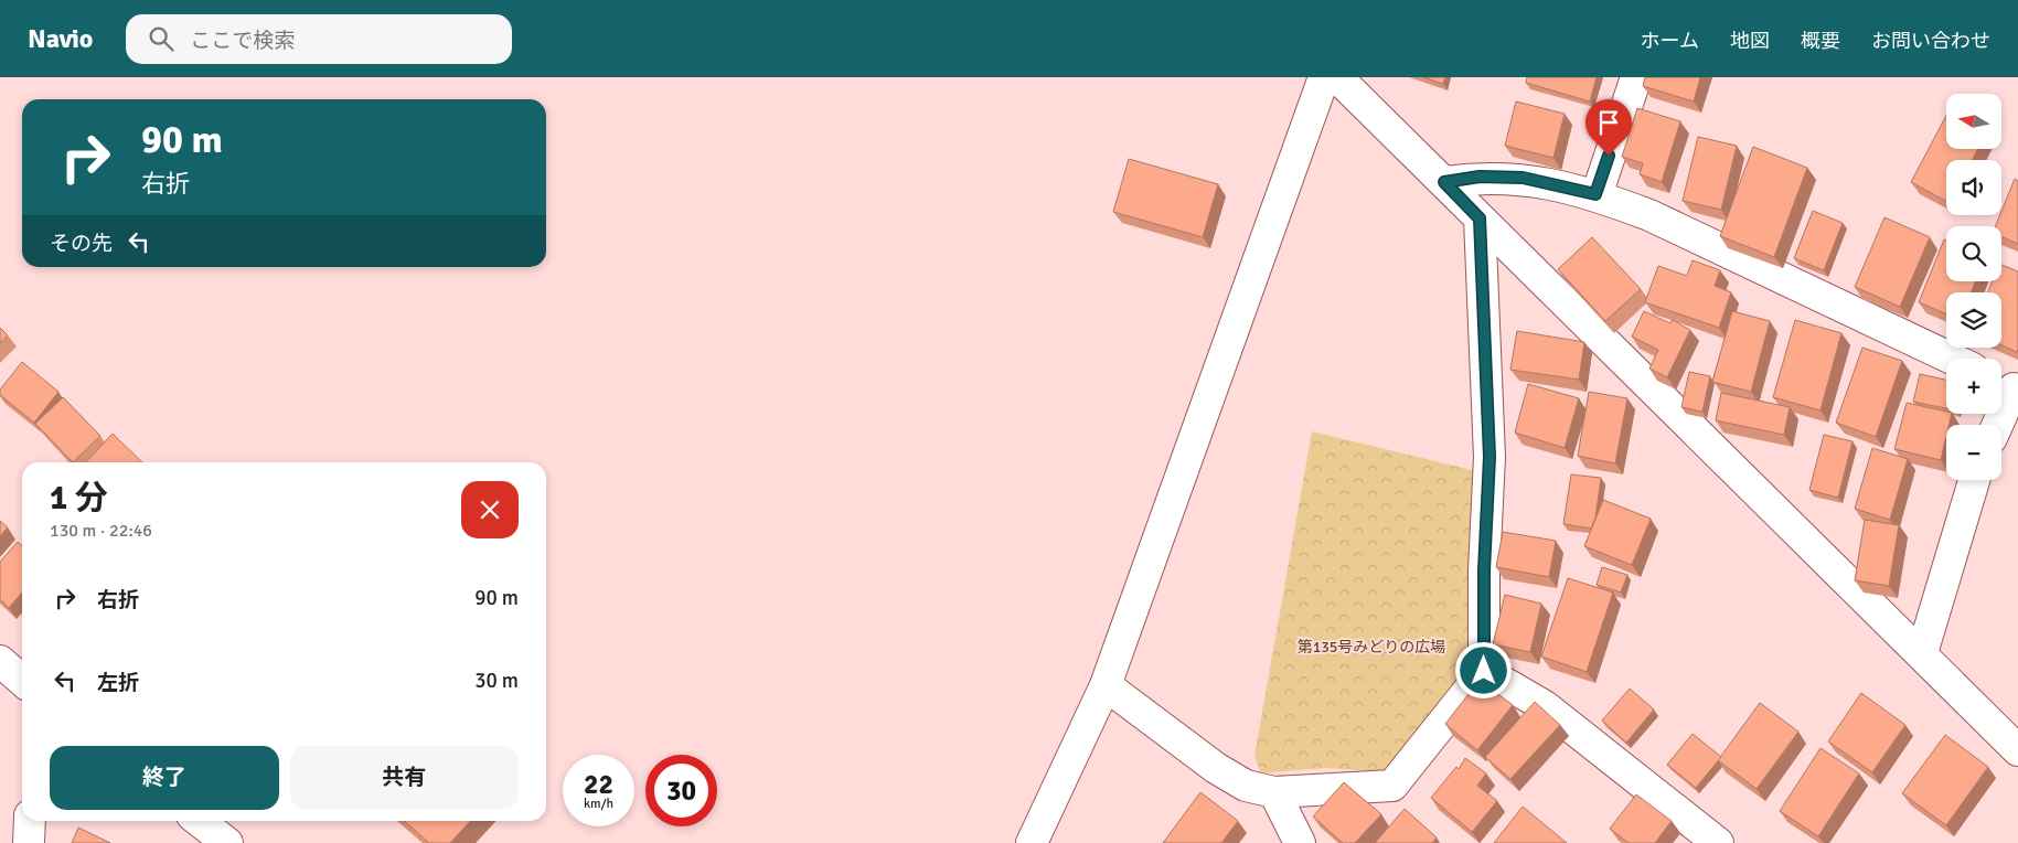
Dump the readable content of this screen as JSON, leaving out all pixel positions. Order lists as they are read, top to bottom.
{
  "parks": ["第135号みどりの広場"],
  "north": "left",
  "page": {
    "header": "Navio",
    "search": "ここで検索",
    "nav": [
      "ホーム",
      "地図",
      "概要",
      "お問い合わせ"
    ],
    "map_buttons": ["+", "−"],
    "turn": ["90 m", "右折"],
    "then": "その先",
    "heading": ["1 分", "130 m · 22:46"],
    "list": [
      {
        "name": "右折",
        "value": "90 m"
      },
      {
        "name": "左折",
        "value": "30 m"
      }
    ],
    "buttons": ["終了", "共有"],
    "speed": "22 km/h",
    "limit": "30"
  }
}
